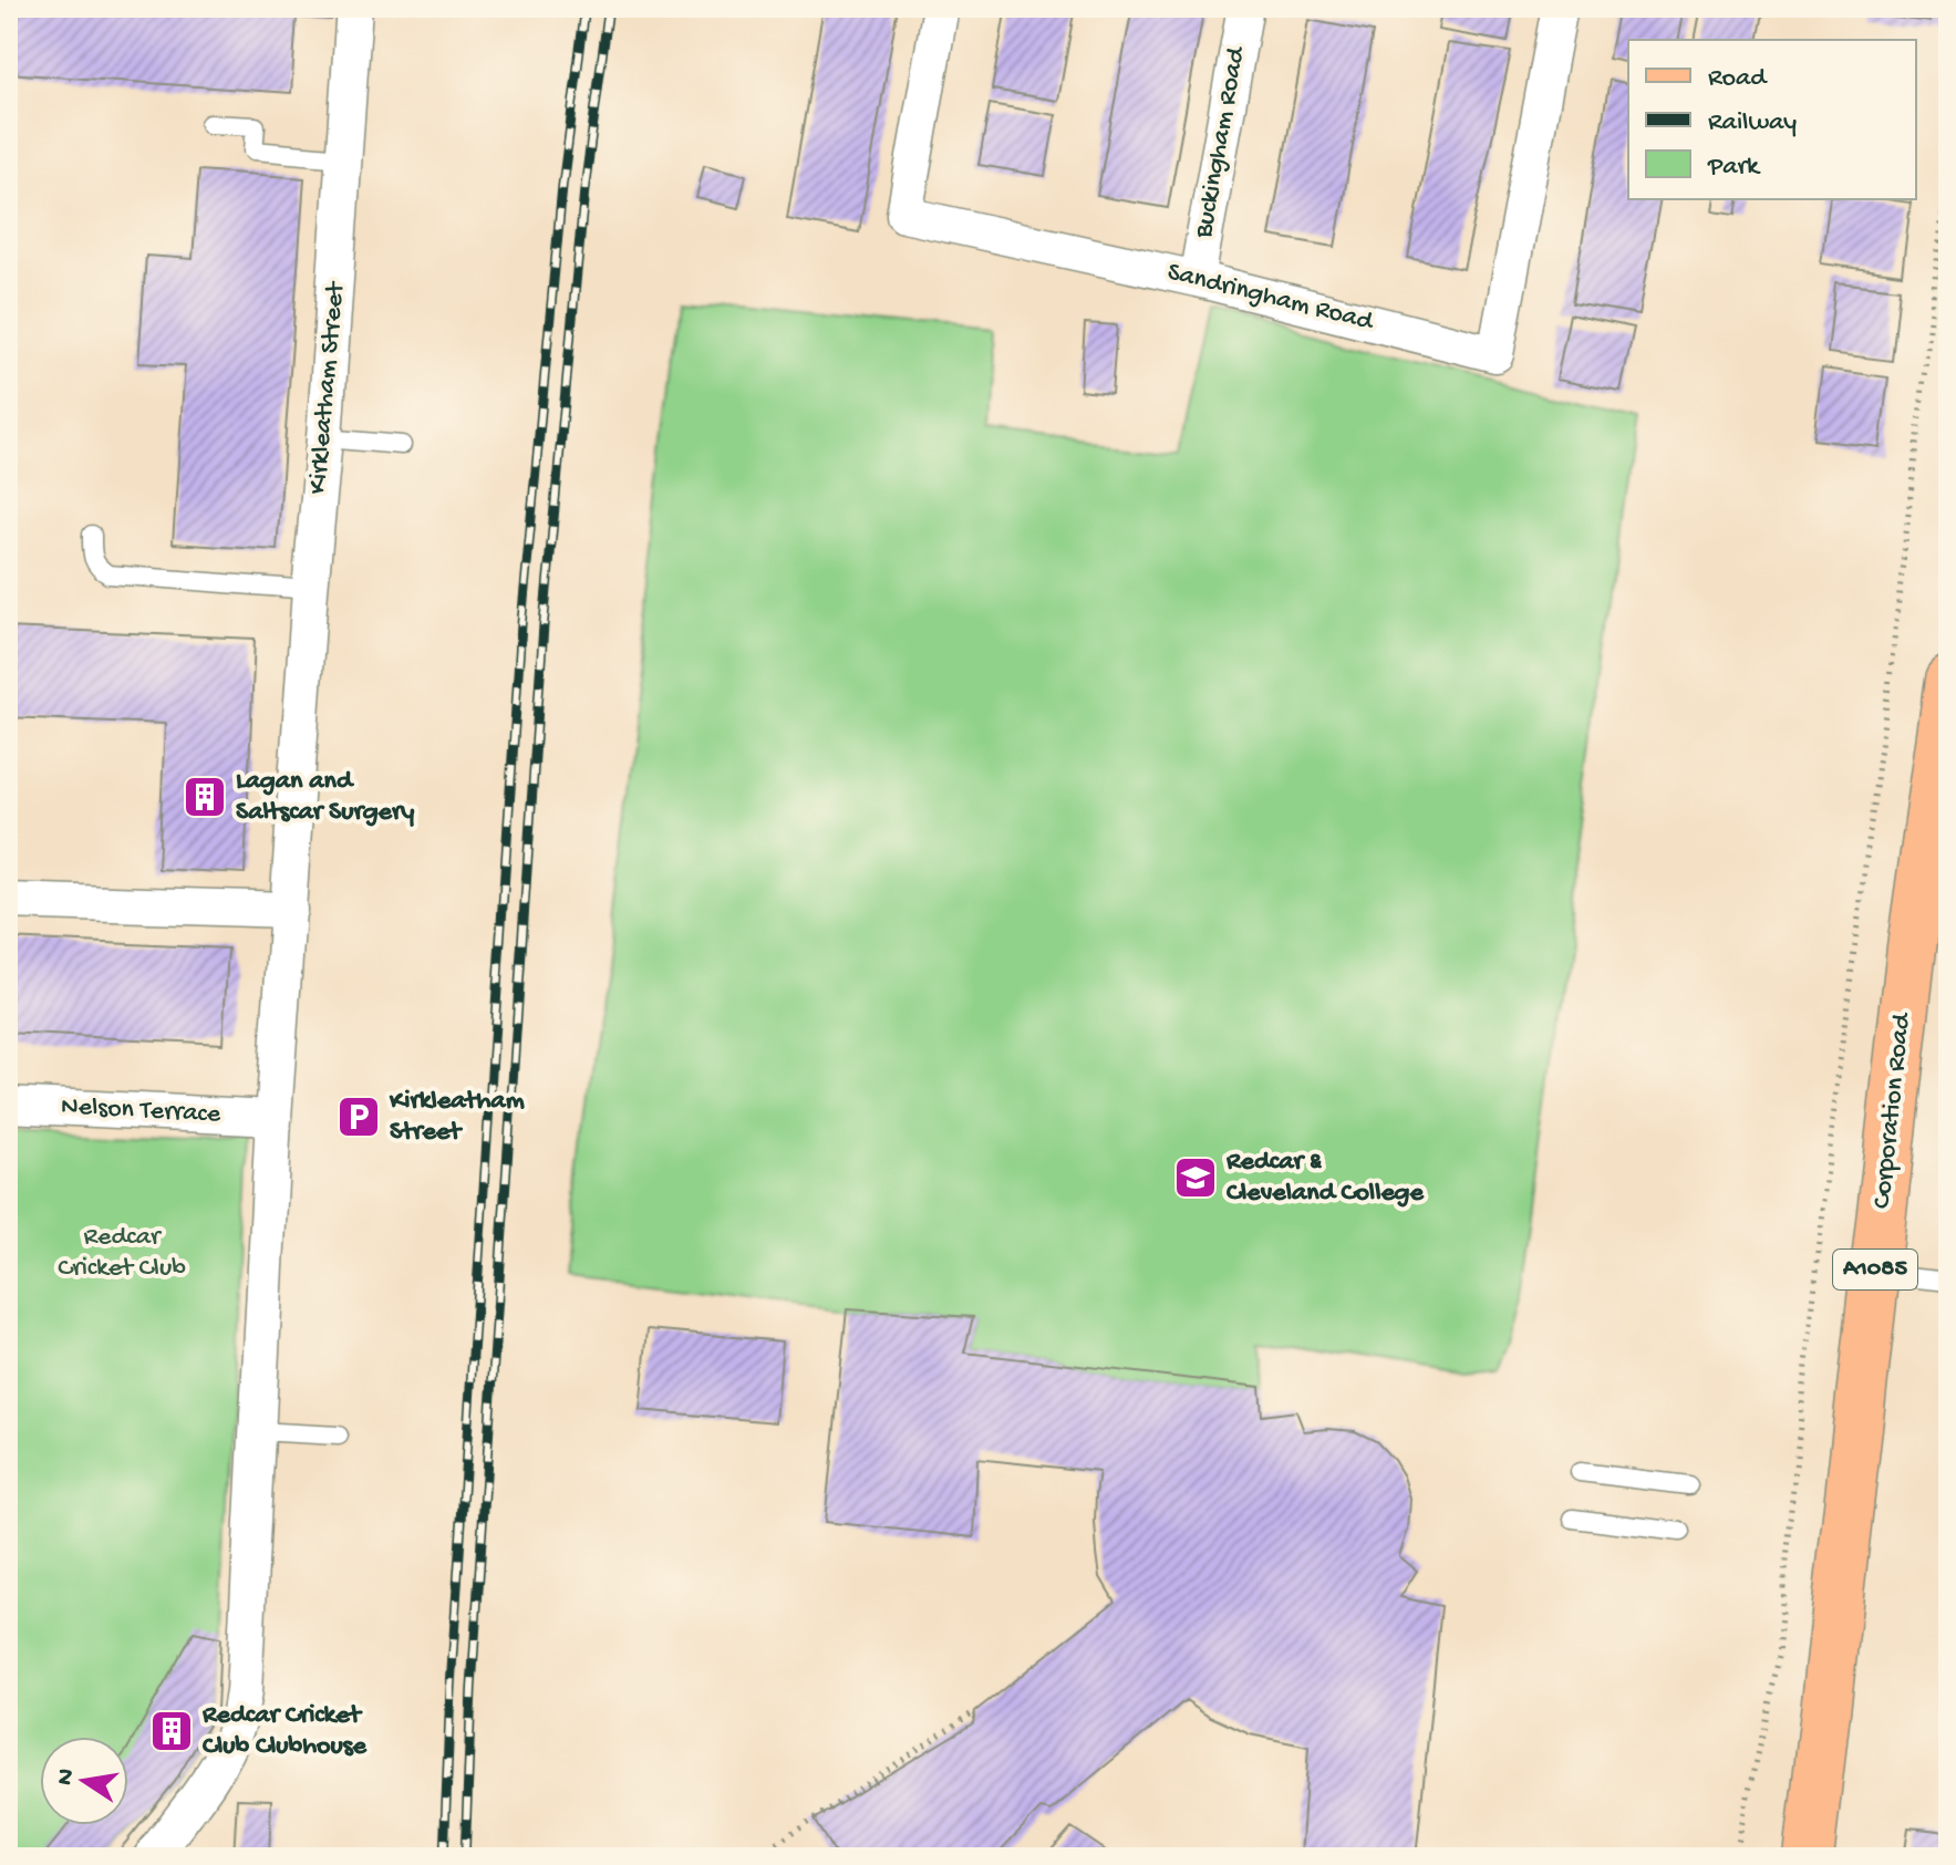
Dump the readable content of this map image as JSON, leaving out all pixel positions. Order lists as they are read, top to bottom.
{
  "streets": {
    "main road": ["Corporation Road", "A1085"],
    "street": [
      "Buckingham Road",
      "Sandringham Road",
      "Kirkleatham Street",
      "Nelson Terrace"
    ]
  },
  "crossings": [
    ["Buckingham Road", "Sandringham Road"],
    ["Kirkleatham Street", "Nelson Terrace"]
  ],
  "parks": ["Redcar Cricket Club"],
  "places": {
    "building": ["Lagan and Saltscar Surgery", "Redcar Cricket Club Clubhouse"],
    "parking": ["Kirkleatham Street"],
    "school or university": ["Redcar & Cleveland College"]
  },
  "legend": ["Road", "Railway", "Park"],
  "north": "left"
}
